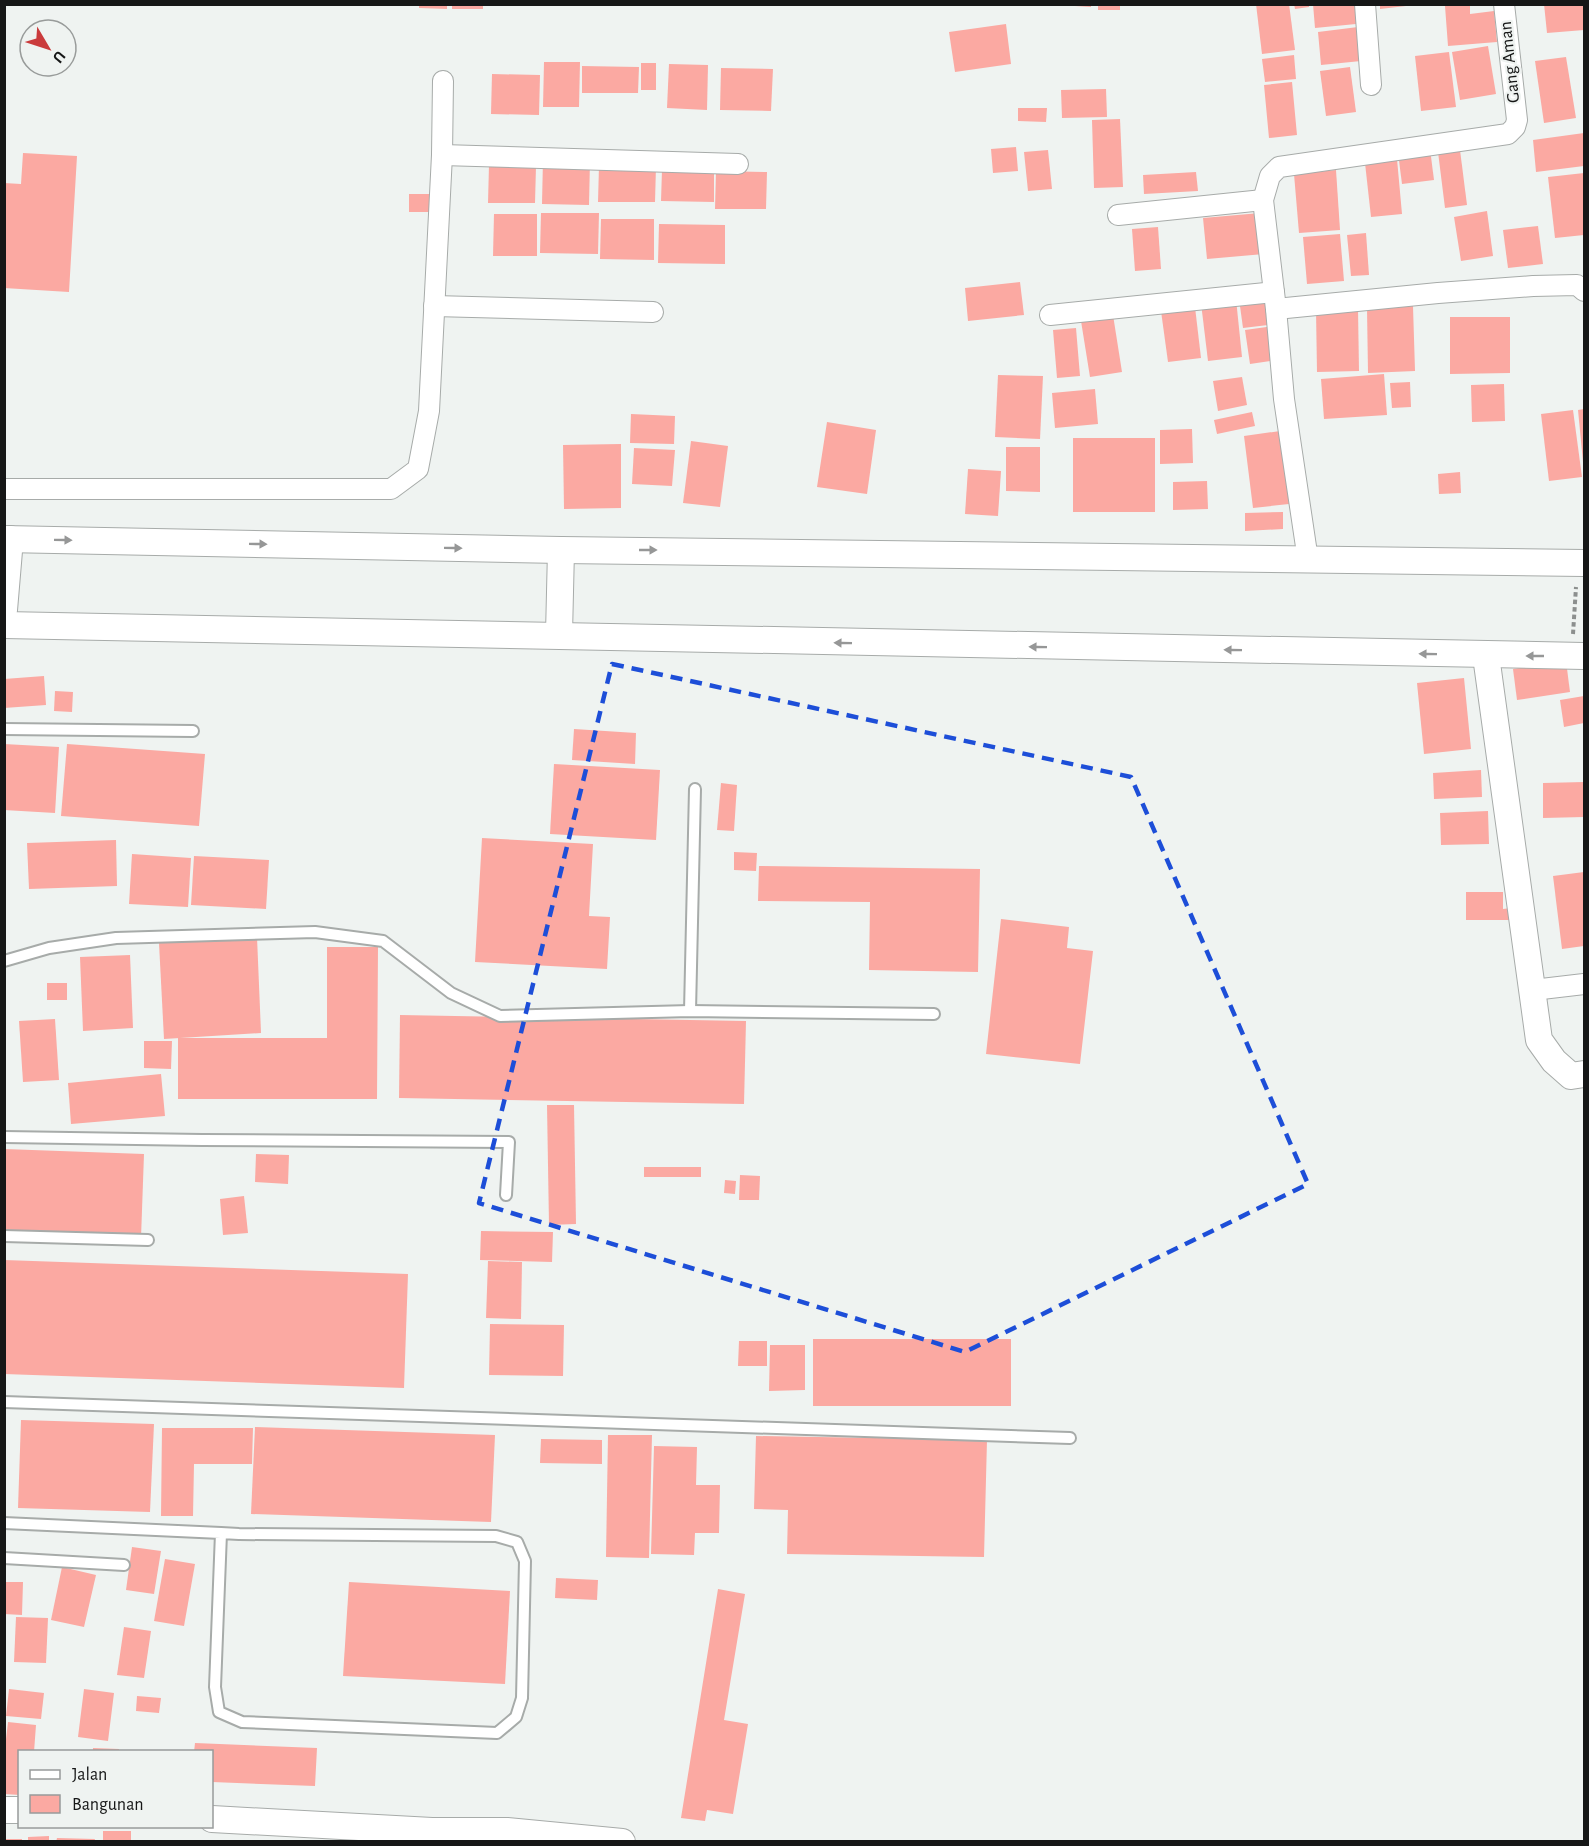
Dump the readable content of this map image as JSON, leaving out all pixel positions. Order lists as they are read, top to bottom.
{
  "streets": {
    "street": ["Gang Aman"]
  },
  "legend": ["Jalan", "Bangunan"],
  "north": "bottom right"
}
